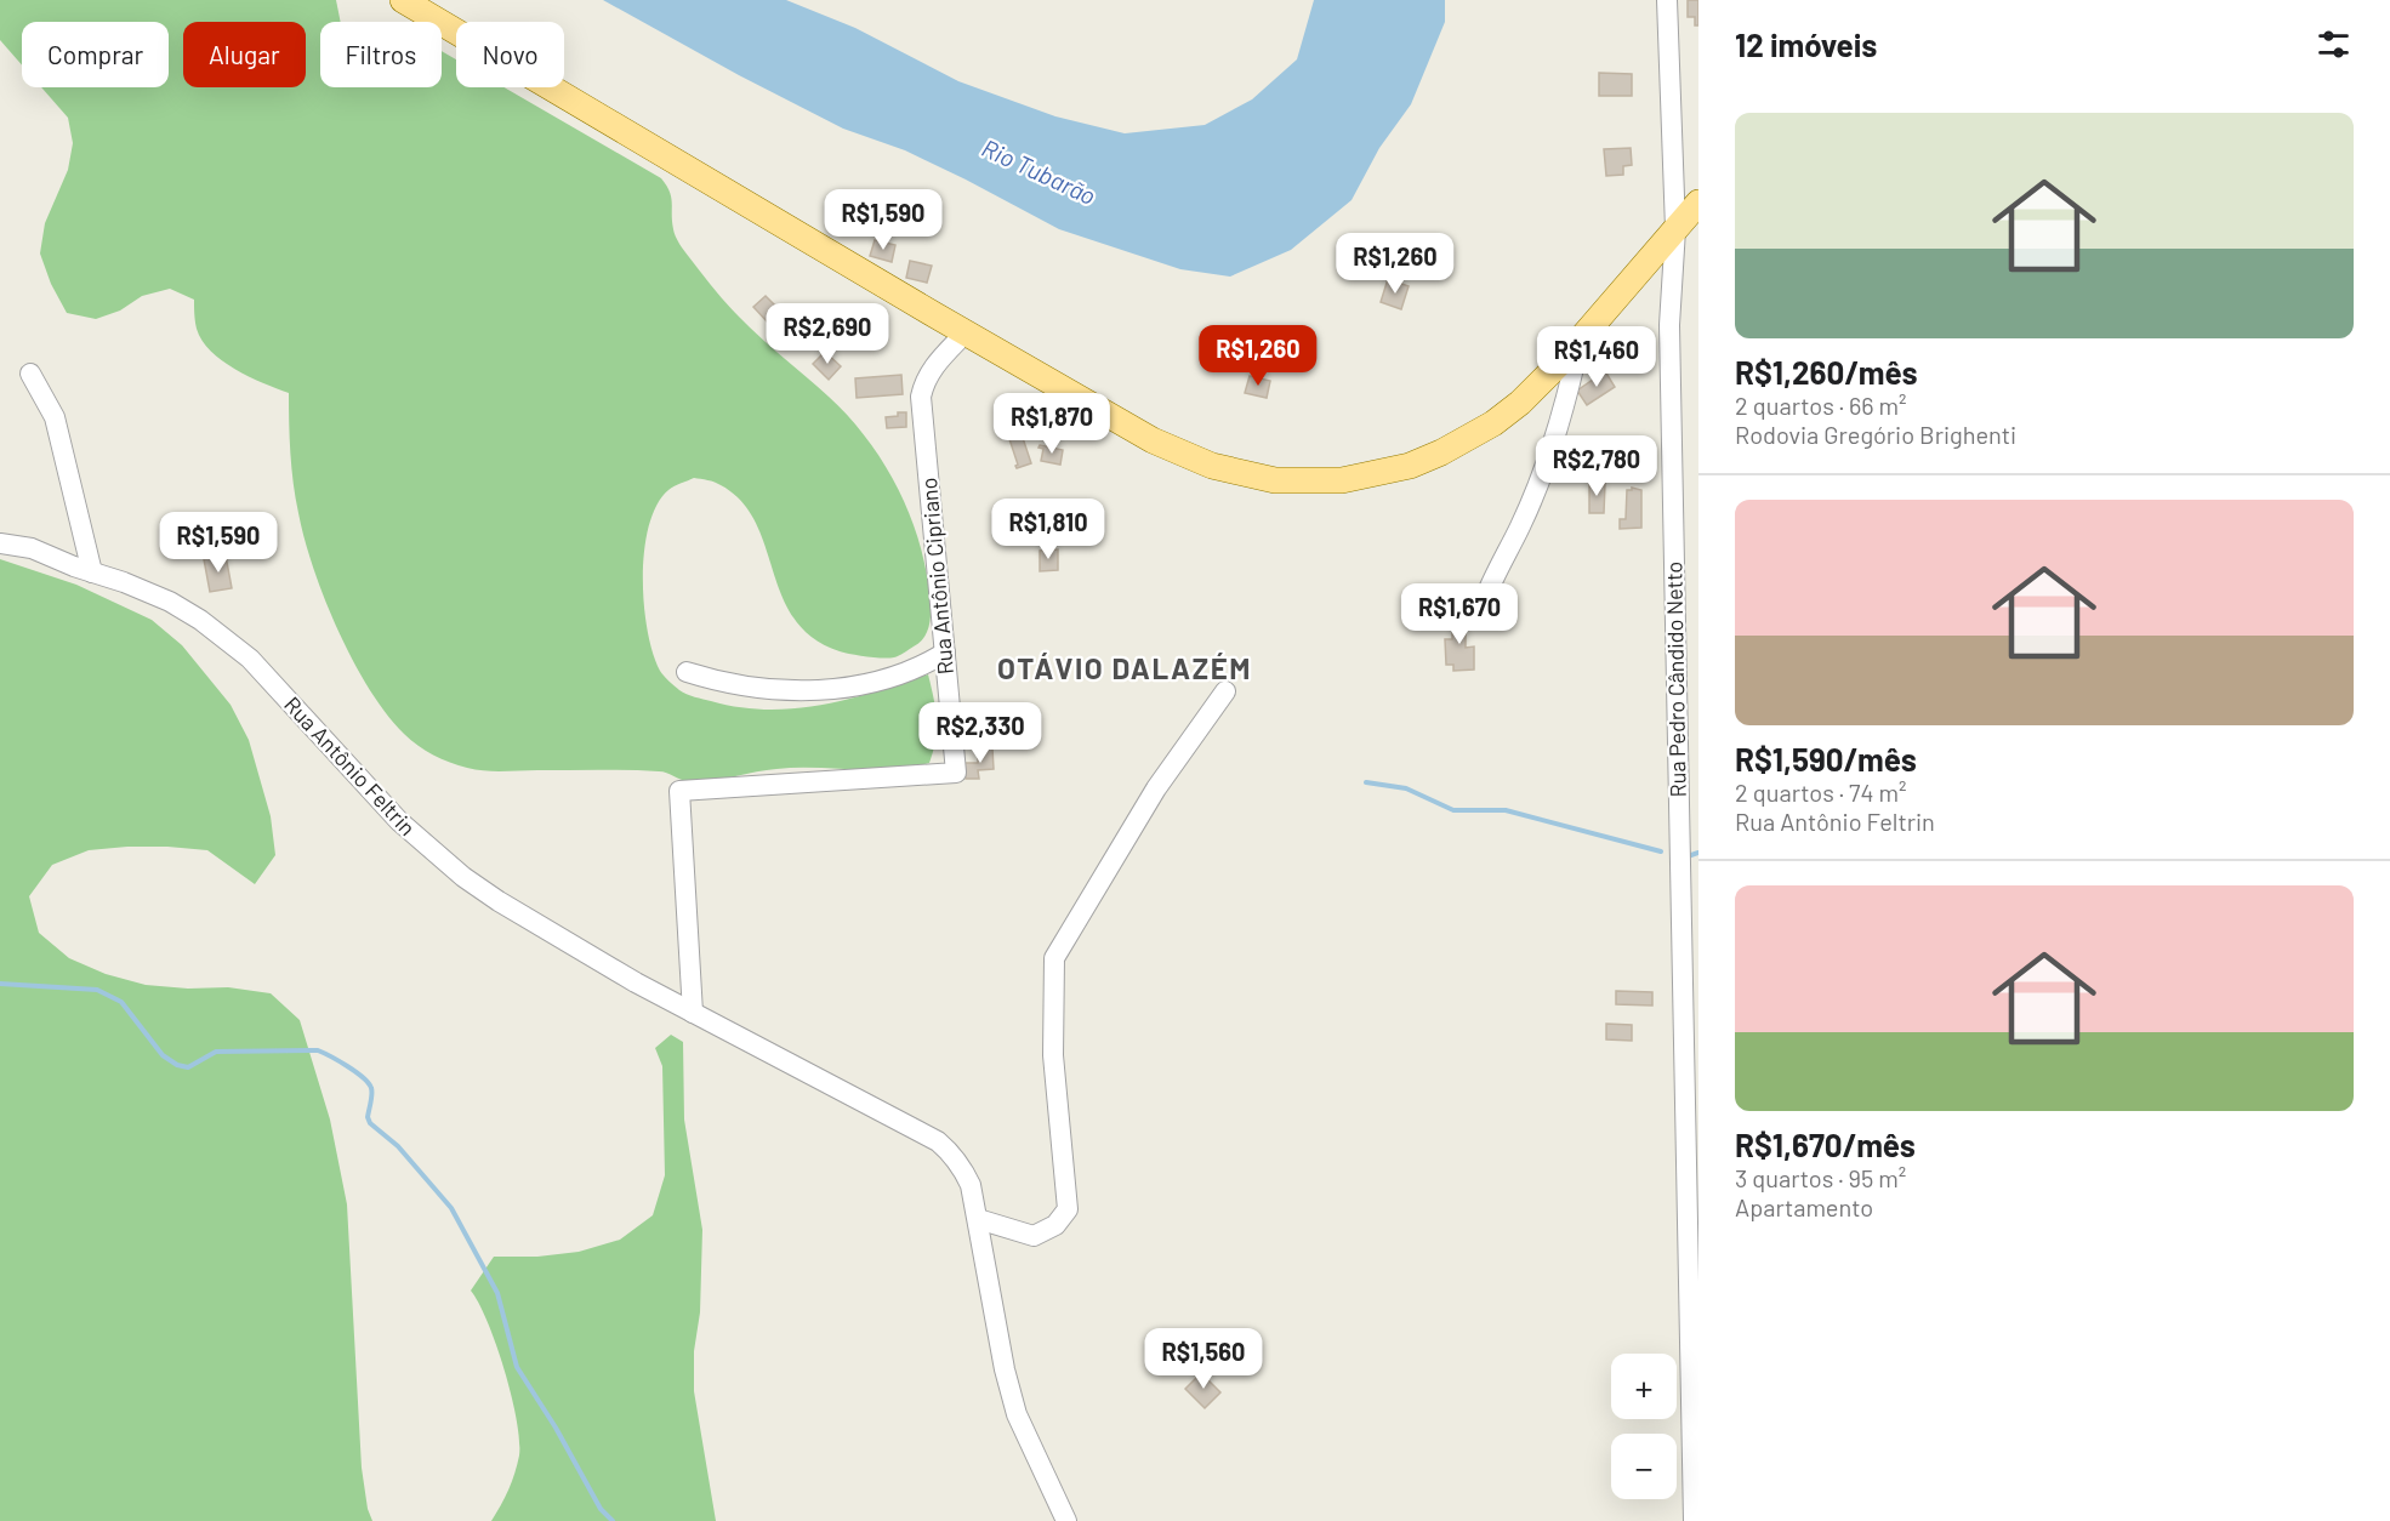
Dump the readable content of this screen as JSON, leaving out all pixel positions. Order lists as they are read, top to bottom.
{
  "streets": {
    "street": ["Rua Antônio Cipriano", "Rua Pedro Cândido Netto", "Rua Antônio Feltrin"]
  },
  "crossings": [
    ["Rua Antônio Cipriano", "Rua Antônio Feltrin"]
  ],
  "districts": ["OTÁVIO DALAZÉM"],
  "water": ["Rio Tubarão"],
  "page": {
    "heading": "12 imóveis",
    "chip": [
      "Comprar",
      "Alugar",
      "Filtros",
      "Novo"
    ],
    "list": [
      {
        "name": "R$1,260/mês",
        "note": "2 quartos · 66 m² · Rodovia Gregório Brighenti"
      },
      {
        "name": "R$1,590/mês",
        "note": "2 quartos · 74 m² · Rua Antônio Feltrin"
      },
      {
        "name": "R$1,670/mês",
        "note": "3 quartos · 95 m² · Apartamento"
      }
    ],
    "price": [
      "R$1,590",
      "R$1,260",
      "R$2,690",
      "R$1,260",
      "R$1,460",
      "R$1,870",
      "R$2,780",
      "R$1,810",
      "R$1,590",
      "R$1,670",
      "R$2,330",
      "R$1,560"
    ],
    "map_buttons": ["+", "−"]
  }
}
